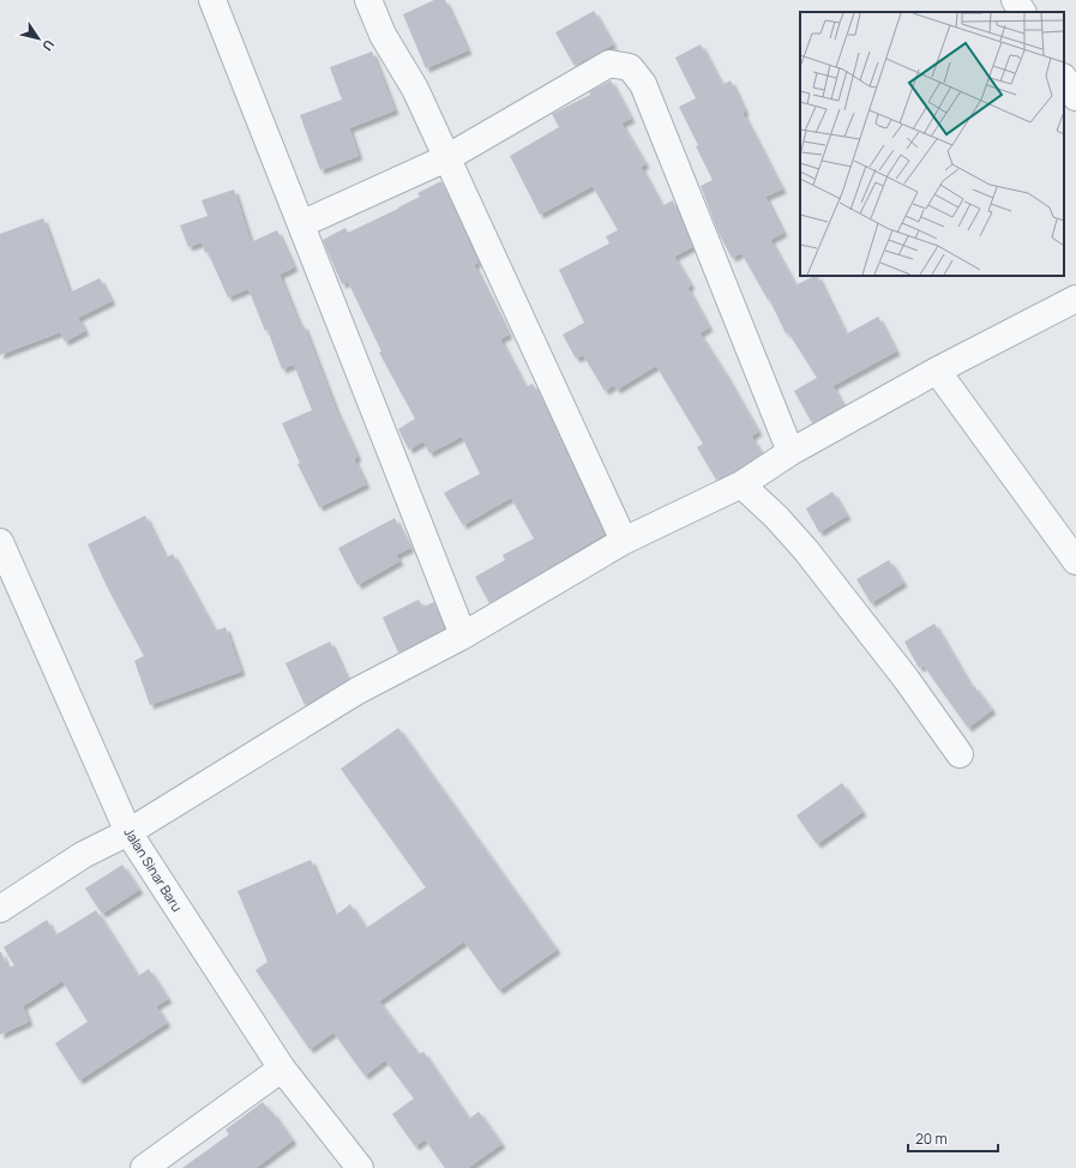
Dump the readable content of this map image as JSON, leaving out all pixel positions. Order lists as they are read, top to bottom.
{
  "streets": {
    "street": ["Jalan Sinar Baru"]
  },
  "scale_bar": "20 m",
  "north": "bottom right"
}
